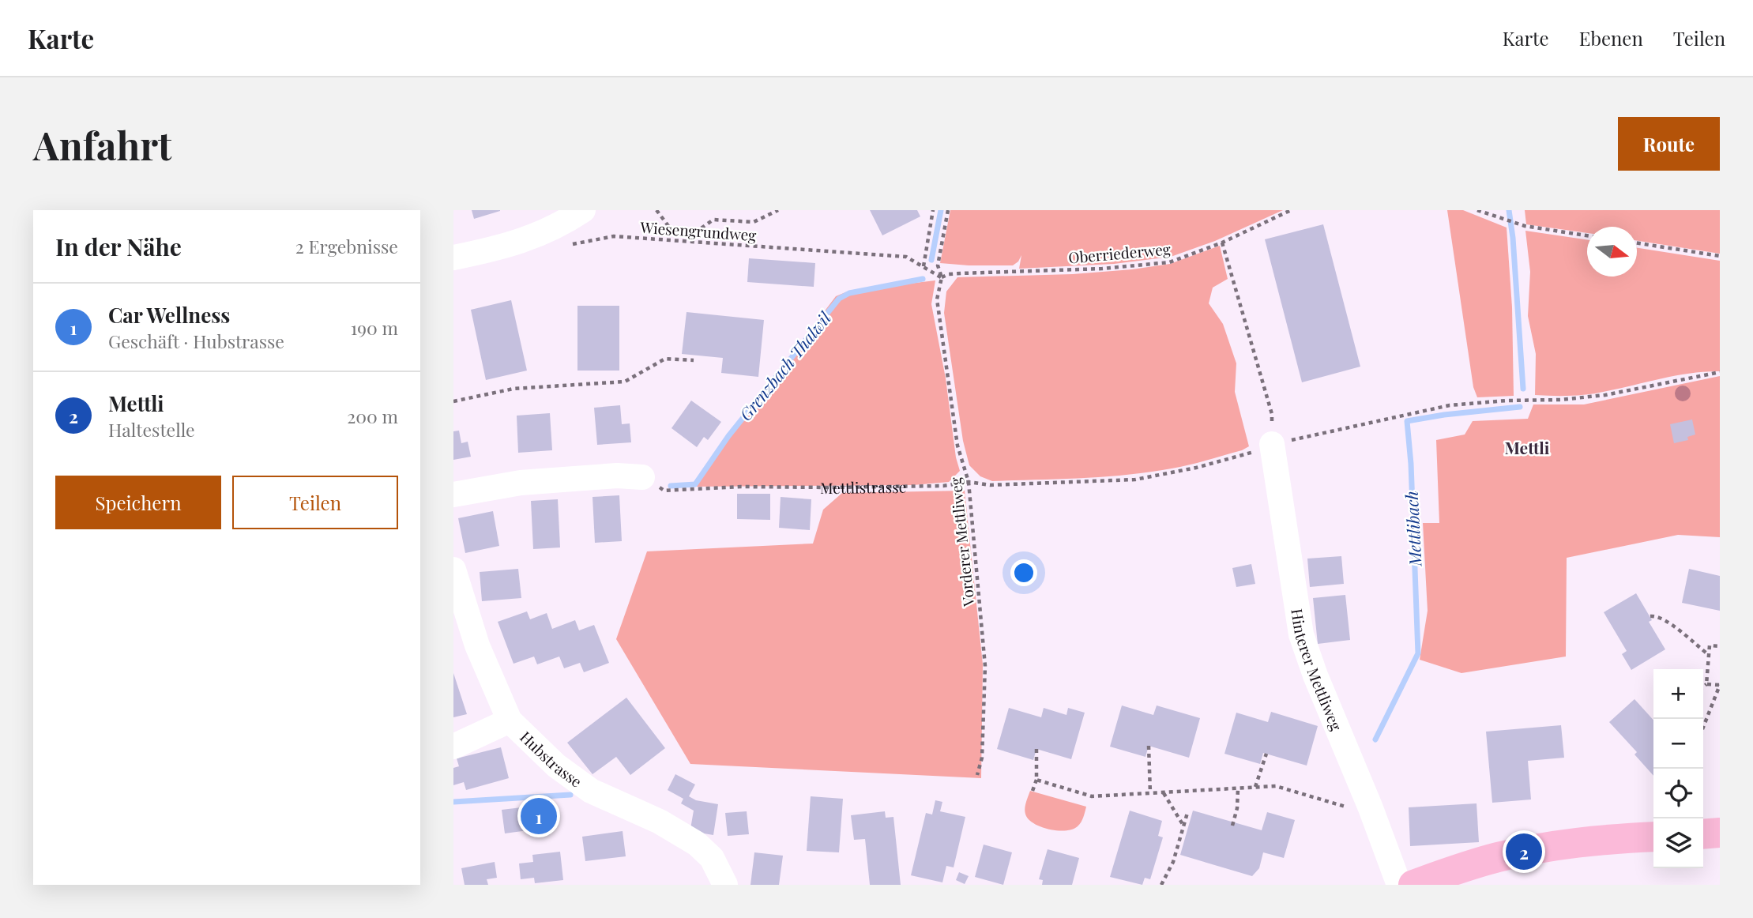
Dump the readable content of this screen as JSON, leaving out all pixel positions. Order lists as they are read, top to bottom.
{
  "streets": {
    "street": ["Hinterer Mettliweg", "Hubstrasse"],
    "path": [
      "Wiesengrundweg",
      "Oberriederweg",
      "Mettlistrasse",
      "Vorderer Mettliweg"
    ]
  },
  "crossings": [
    ["Wiesengrundweg", "Oberriederweg"],
    ["Wiesengrundweg", "Vorderer Mettliweg"],
    ["Oberriederweg", "Vorderer Mettliweg"],
    ["Mettlistrasse", "Vorderer Mettliweg"],
    ["Mettlistrasse", "Hinterer Mettliweg"]
  ],
  "districts": ["Mettli"],
  "water": ["Grenzbach Thalwil", "Mettlibach"],
  "north": "right",
  "page": {
    "header": "Karte",
    "nav": ["Karte", "Ebenen", "Teilen"],
    "buttons": [
      "Route",
      ["Speichern", "Teilen"]
    ],
    "title": "Anfahrt",
    "heading": ["In der Nähe", "2 Ergebnisse"],
    "list": [
      {
        "mark": "1",
        "name": "Car Wellness",
        "note": "Geschäft · Hubstrasse",
        "value": "190 m"
      },
      {
        "mark": "2",
        "name": "Mettli",
        "note": "Haltestelle",
        "value": "200 m"
      }
    ],
    "map_buttons": ["+", "−"],
    "pins": ["1", "2"]
  }
}
